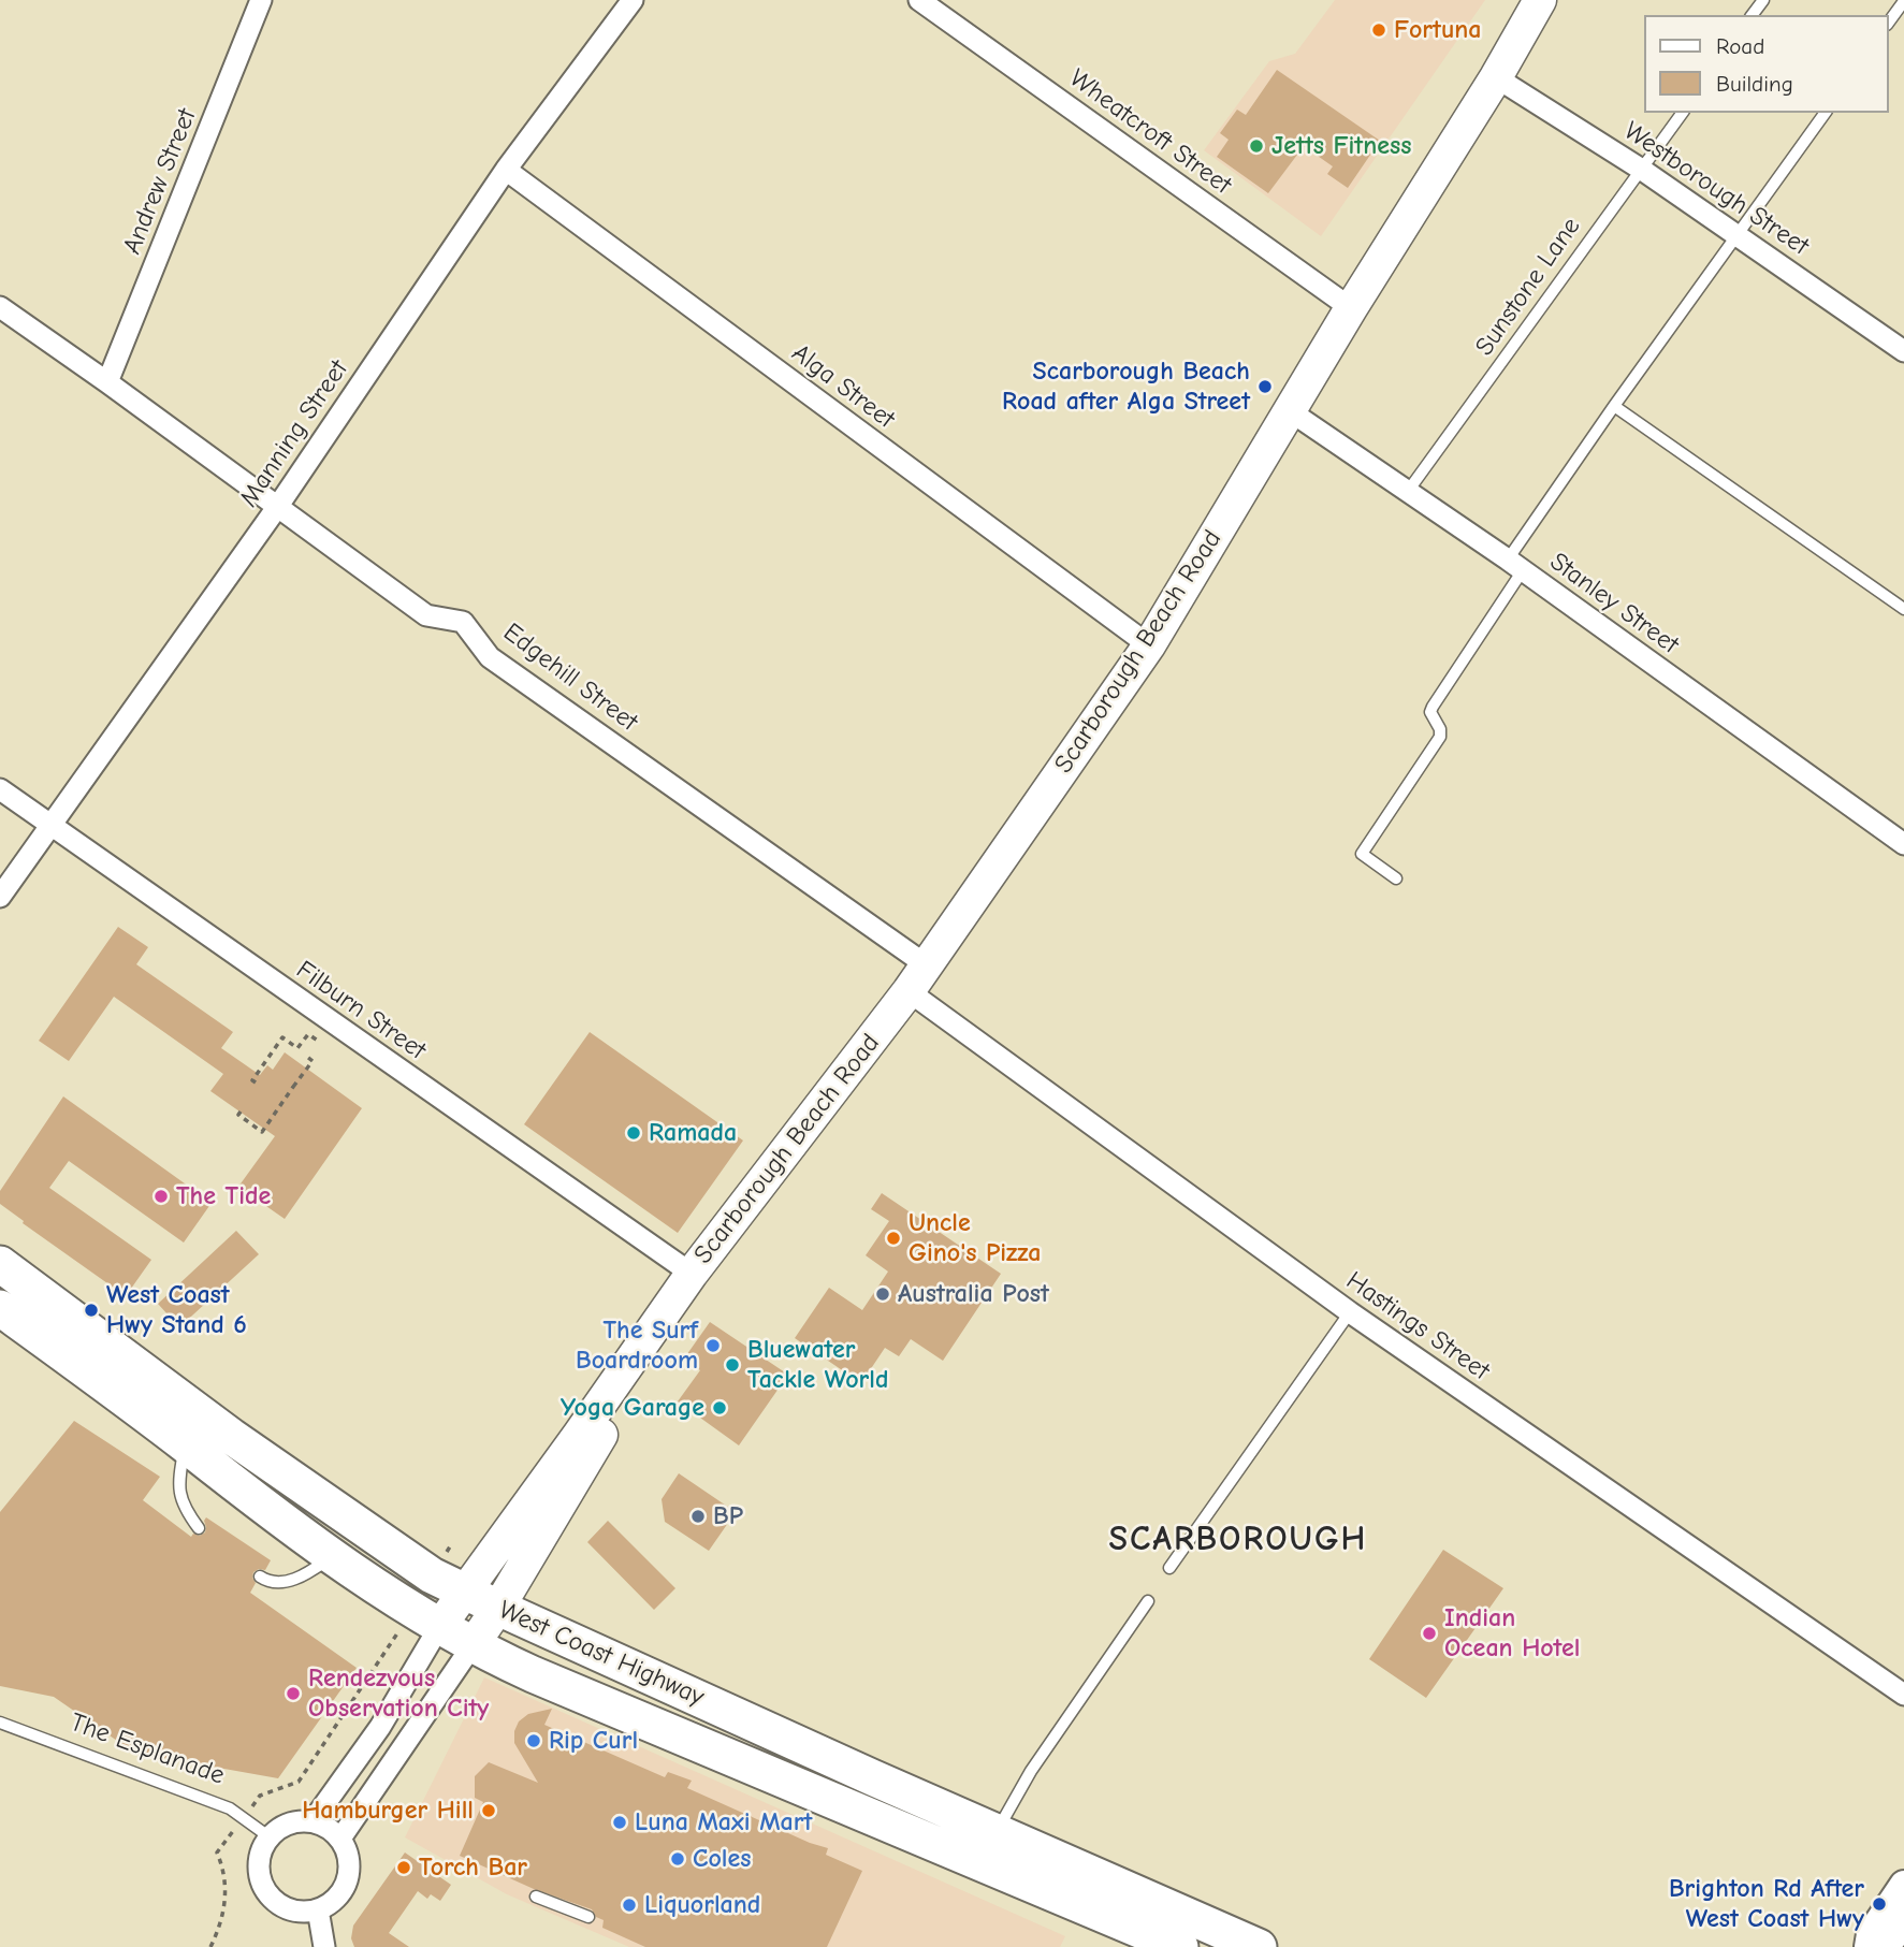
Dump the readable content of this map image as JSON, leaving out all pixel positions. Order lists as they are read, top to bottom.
{
  "streets": {
    "highway": ["West Coast Highway"],
    "main road": ["Scarborough Beach Road"],
    "street": [
      "Wheatcroft Street",
      "Andrew Street",
      "Westborough Street",
      "Alga Street",
      "Manning Street",
      "Stanley Street",
      "Edgehill Street",
      "Filburn Street",
      "Hastings Street"
    ],
    "lane": ["Sunstone Lane", "The Esplanade"]
  },
  "crossings": [
    ["Wheatcroft Street", "Scarborough Beach Road"],
    ["Andrew Street", "Edgehill Street"],
    ["Westborough Street", "Sunstone Lane"],
    ["Westborough Street", "Scarborough Beach Road"],
    ["Sunstone Lane", "Stanley Street"],
    ["Alga Street", "Manning Street"],
    ["Alga Street", "Scarborough Beach Road"],
    ["Manning Street", "Edgehill Street"],
    ["Manning Street", "Filburn Street"],
    ["Stanley Street", "Scarborough Beach Road"],
    ["Scarborough Beach Road", "Edgehill Street"],
    ["Scarborough Beach Road", "Filburn Street"],
    ["Scarborough Beach Road", "Hastings Street"],
    ["Scarborough Beach Road", "West Coast Highway"],
    ["Scarborough Beach Road", "The Esplanade"],
    ["Edgehill Street", "Hastings Street"]
  ],
  "districts": ["SCARBOROUGH"],
  "places": [
    "Fortuna",
    "Jetts Fitness",
    "Scarborough Beach Road after Alga Street",
    "Ramada",
    "The Tide",
    "Uncle Gino's Pizza",
    "Australia Post",
    "West Coast Hwy Stand 6",
    "The Surf Boardroom",
    "Bluewater Tackle World",
    "Yoga Garage",
    "BP",
    "Indian Ocean Hotel",
    "Rendezvous Observation City",
    "Rip Curl",
    "Hamburger Hill",
    "Luna Maxi Mart",
    "Coles",
    "Torch Bar",
    "Brighton Rd After West Coast Hwy",
    "Liquorland"
  ],
  "legend": ["Road", "Building"]
}
